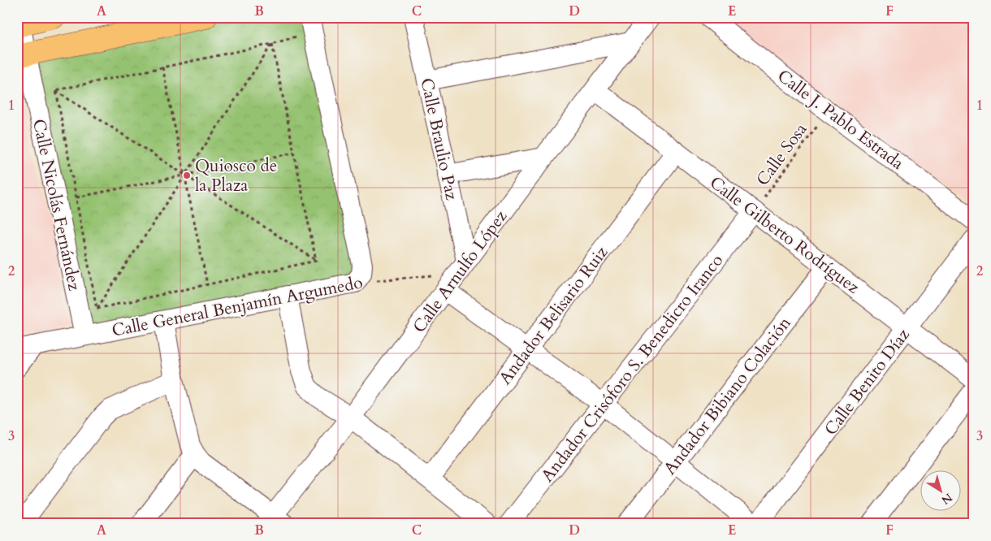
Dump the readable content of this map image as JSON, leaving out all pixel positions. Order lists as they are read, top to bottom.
{
  "streets": {
    "street": [
      "Calle J. Pablo Estrada",
      "Calle Braulio Paz",
      "Calle Nicolás Fernández",
      "Calle Gilberto Rodríguez",
      "Calle Arnulfo López",
      "Calle General Benjamín Argumedo",
      "Andador Belisario Ruiz",
      "Andador Crisóforo S. Benedicro Iranco",
      "Calle Benito Díaz",
      "Andador Bibiano Colación"
    ],
    "path": ["Calle Sosa"]
  },
  "crossings": [
    ["Calle J. Pablo Estrada", "Calle Sosa"],
    ["Calle Braulio Paz", "Calle Arnulfo López"],
    ["Calle Braulio Paz", "Calle General Benjamín Argumedo"],
    ["Calle Sosa", "Calle Gilberto Rodríguez"],
    ["Calle Sosa", "Andador Crisóforo S. Benedicro Iranco"],
    ["Calle Nicolás Fernández", "Calle General Benjamín Argumedo"],
    ["Calle Gilberto Rodríguez", "Calle Arnulfo López"],
    ["Calle Gilberto Rodríguez", "Andador Belisario Ruiz"],
    ["Calle Gilberto Rodríguez", "Andador Crisóforo S. Benedicro Iranco"],
    ["Calle Gilberto Rodríguez", "Calle Benito Díaz"],
    ["Calle Gilberto Rodríguez", "Andador Bibiano Colación"],
    ["Calle Arnulfo López", "Calle General Benjamín Argumedo"]
  ],
  "places": ["Quiosco de la Plaza"],
  "north": "bottom right",
  "grid": {
    "columns": [
      "A",
      "B",
      "C",
      "D",
      "E",
      "F"
    ],
    "rows": ["1", "2", "3"]
  }
}
